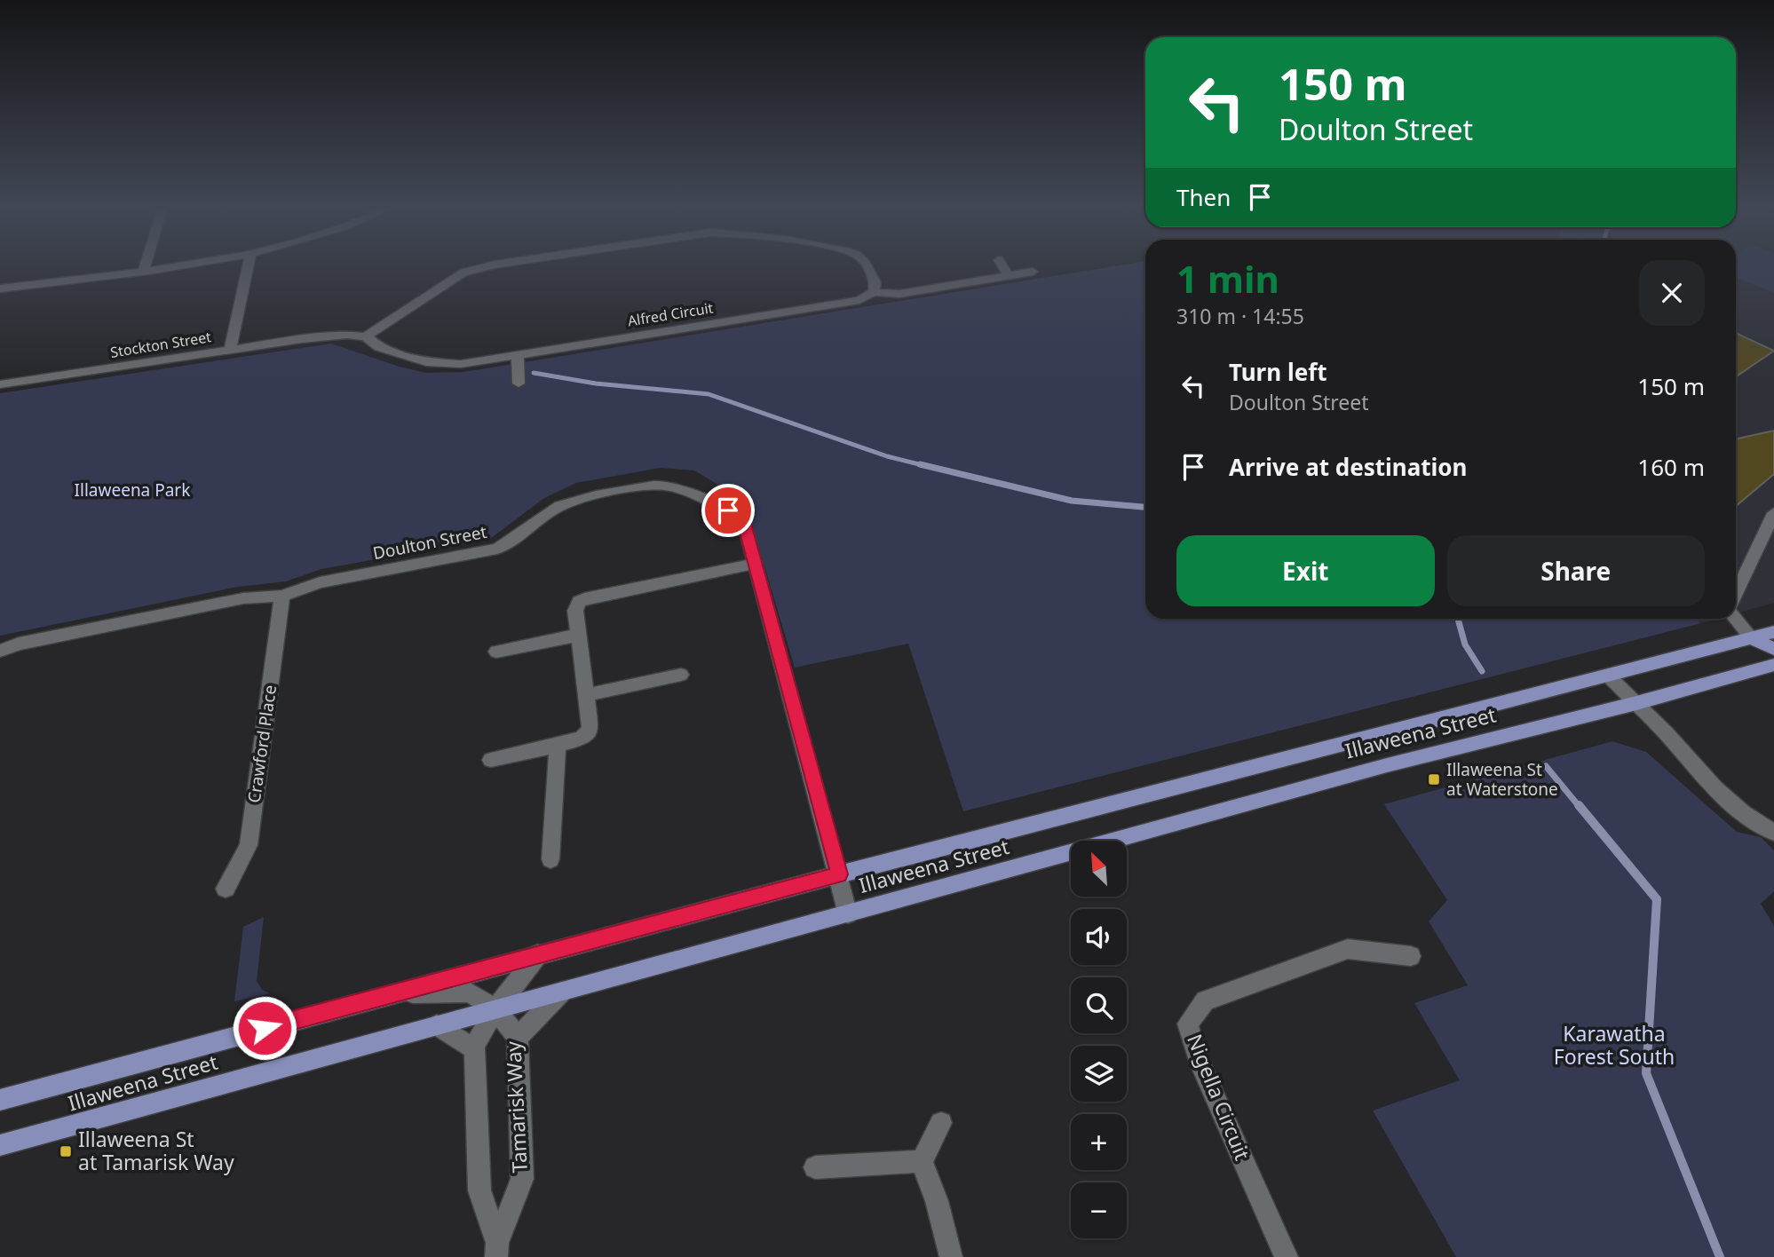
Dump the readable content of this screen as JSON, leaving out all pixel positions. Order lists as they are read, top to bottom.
{
  "streets": {
    "main road": ["Illaweena Street"],
    "street": [
      "Alfred Circuit",
      "Stockton Street",
      "Doulton Street",
      "Crawford Place",
      "Nigella Circuit",
      "Tamarisk Way"
    ]
  },
  "crossings": [
    ["Alfred Circuit", "Stockton Street"],
    ["Doulton Street", "Illaweena Street"],
    ["Doulton Street", "Crawford Place"],
    ["Illaweena Street", "Tamarisk Way"]
  ],
  "parks": ["Illaweena Park", "Karawatha Forest South"],
  "places": {
    "transit": ["Illaweena St at Waterstone", "Illaweena St at Tamarisk Way"]
  },
  "north": "top left",
  "page": {
    "turn": ["150 m", "Doulton Street"],
    "then": "Then",
    "heading": ["1 min", "310 m · 14:55"],
    "list": [
      {
        "name": "Turn left",
        "note": "Doulton Street",
        "value": "150 m"
      },
      {
        "name": "Arrive at destination",
        "value": "160 m"
      }
    ],
    "buttons": ["Exit", "Share"],
    "map_buttons": ["+", "−"]
  }
}
